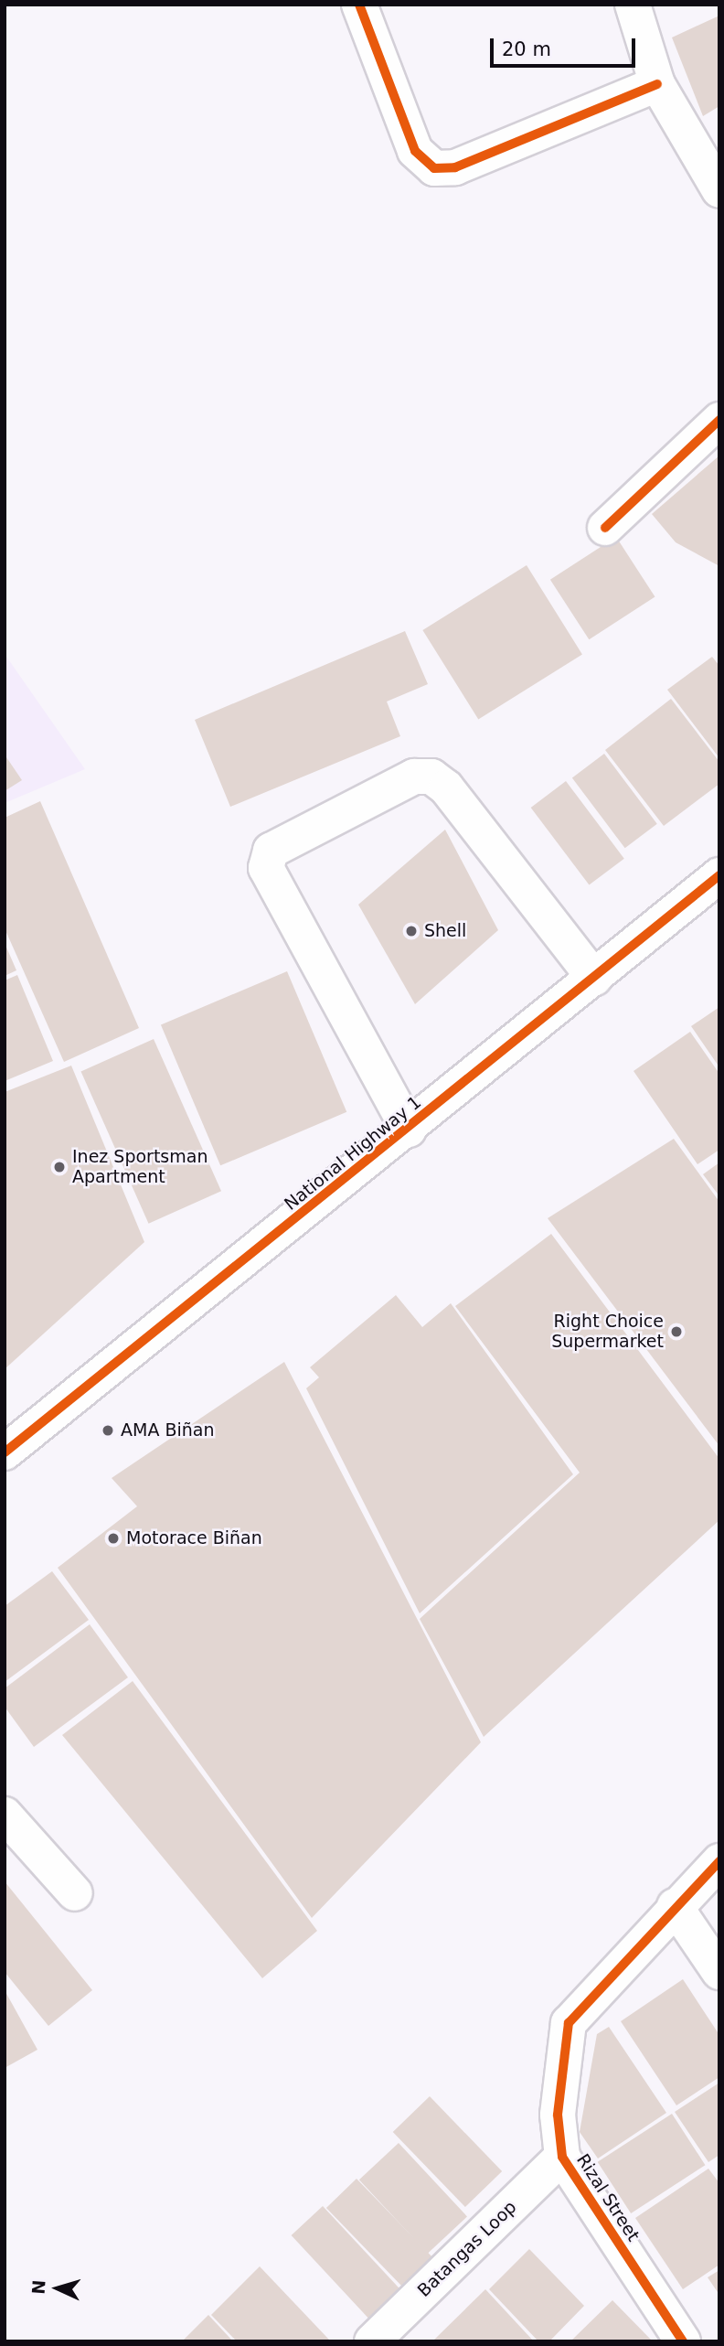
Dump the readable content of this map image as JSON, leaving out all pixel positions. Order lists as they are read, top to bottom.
{
  "streets": {
    "main road": ["National Highway 1", "Rizal Street", "Batangas Loop"]
  },
  "crossings": [
    ["Rizal Street", "Batangas Loop"]
  ],
  "places": [
    "Shell",
    "Inez Sportsman Apartment",
    "Right Choice Supermarket",
    "AMA Biñan",
    "Motorace Biñan"
  ],
  "scale_bar": "20 m",
  "north": "left"
}
